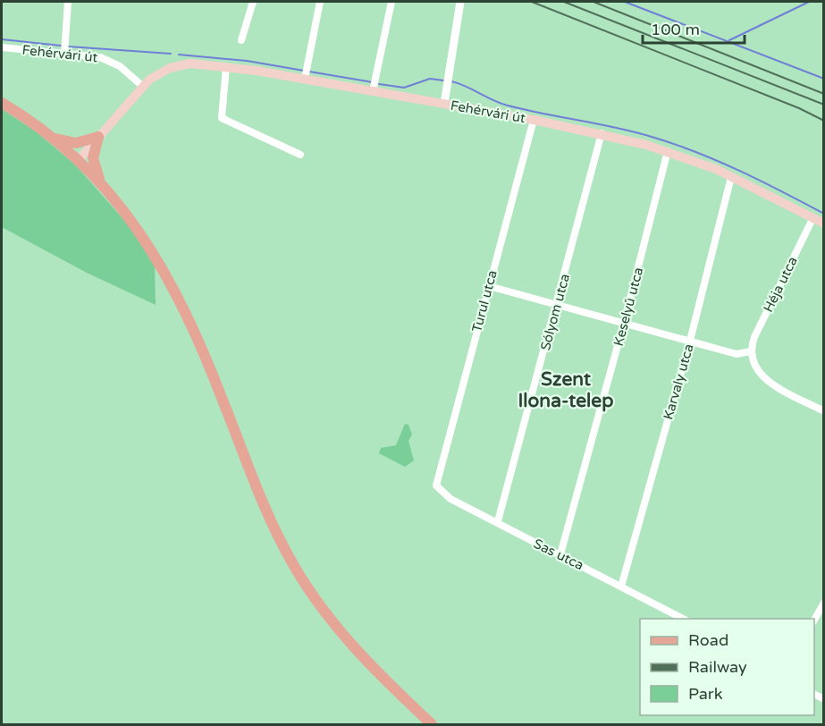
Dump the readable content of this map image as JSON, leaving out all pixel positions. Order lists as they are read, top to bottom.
{
  "streets": {
    "main road": ["Fehérvári út"],
    "street": [
      "Héja utca",
      "Turul utca",
      "Keselyű utca",
      "Sólyom utca",
      "Karvaly utca",
      "Sas utca"
    ]
  },
  "crossings": [
    ["Fehérvári út", "Héja utca"],
    ["Fehérvári út", "Turul utca"],
    ["Fehérvári út", "Keselyű utca"],
    ["Fehérvári út", "Sólyom utca"],
    ["Fehérvári út", "Karvaly utca"],
    ["Turul utca", "Sas utca"],
    ["Keselyű utca", "Sas utca"],
    ["Sólyom utca", "Sas utca"],
    ["Karvaly utca", "Sas utca"]
  ],
  "districts": ["Szent Ilona-telep"],
  "legend": ["Road", "Railway", "Park"],
  "scale_bar": "100 m"
}
